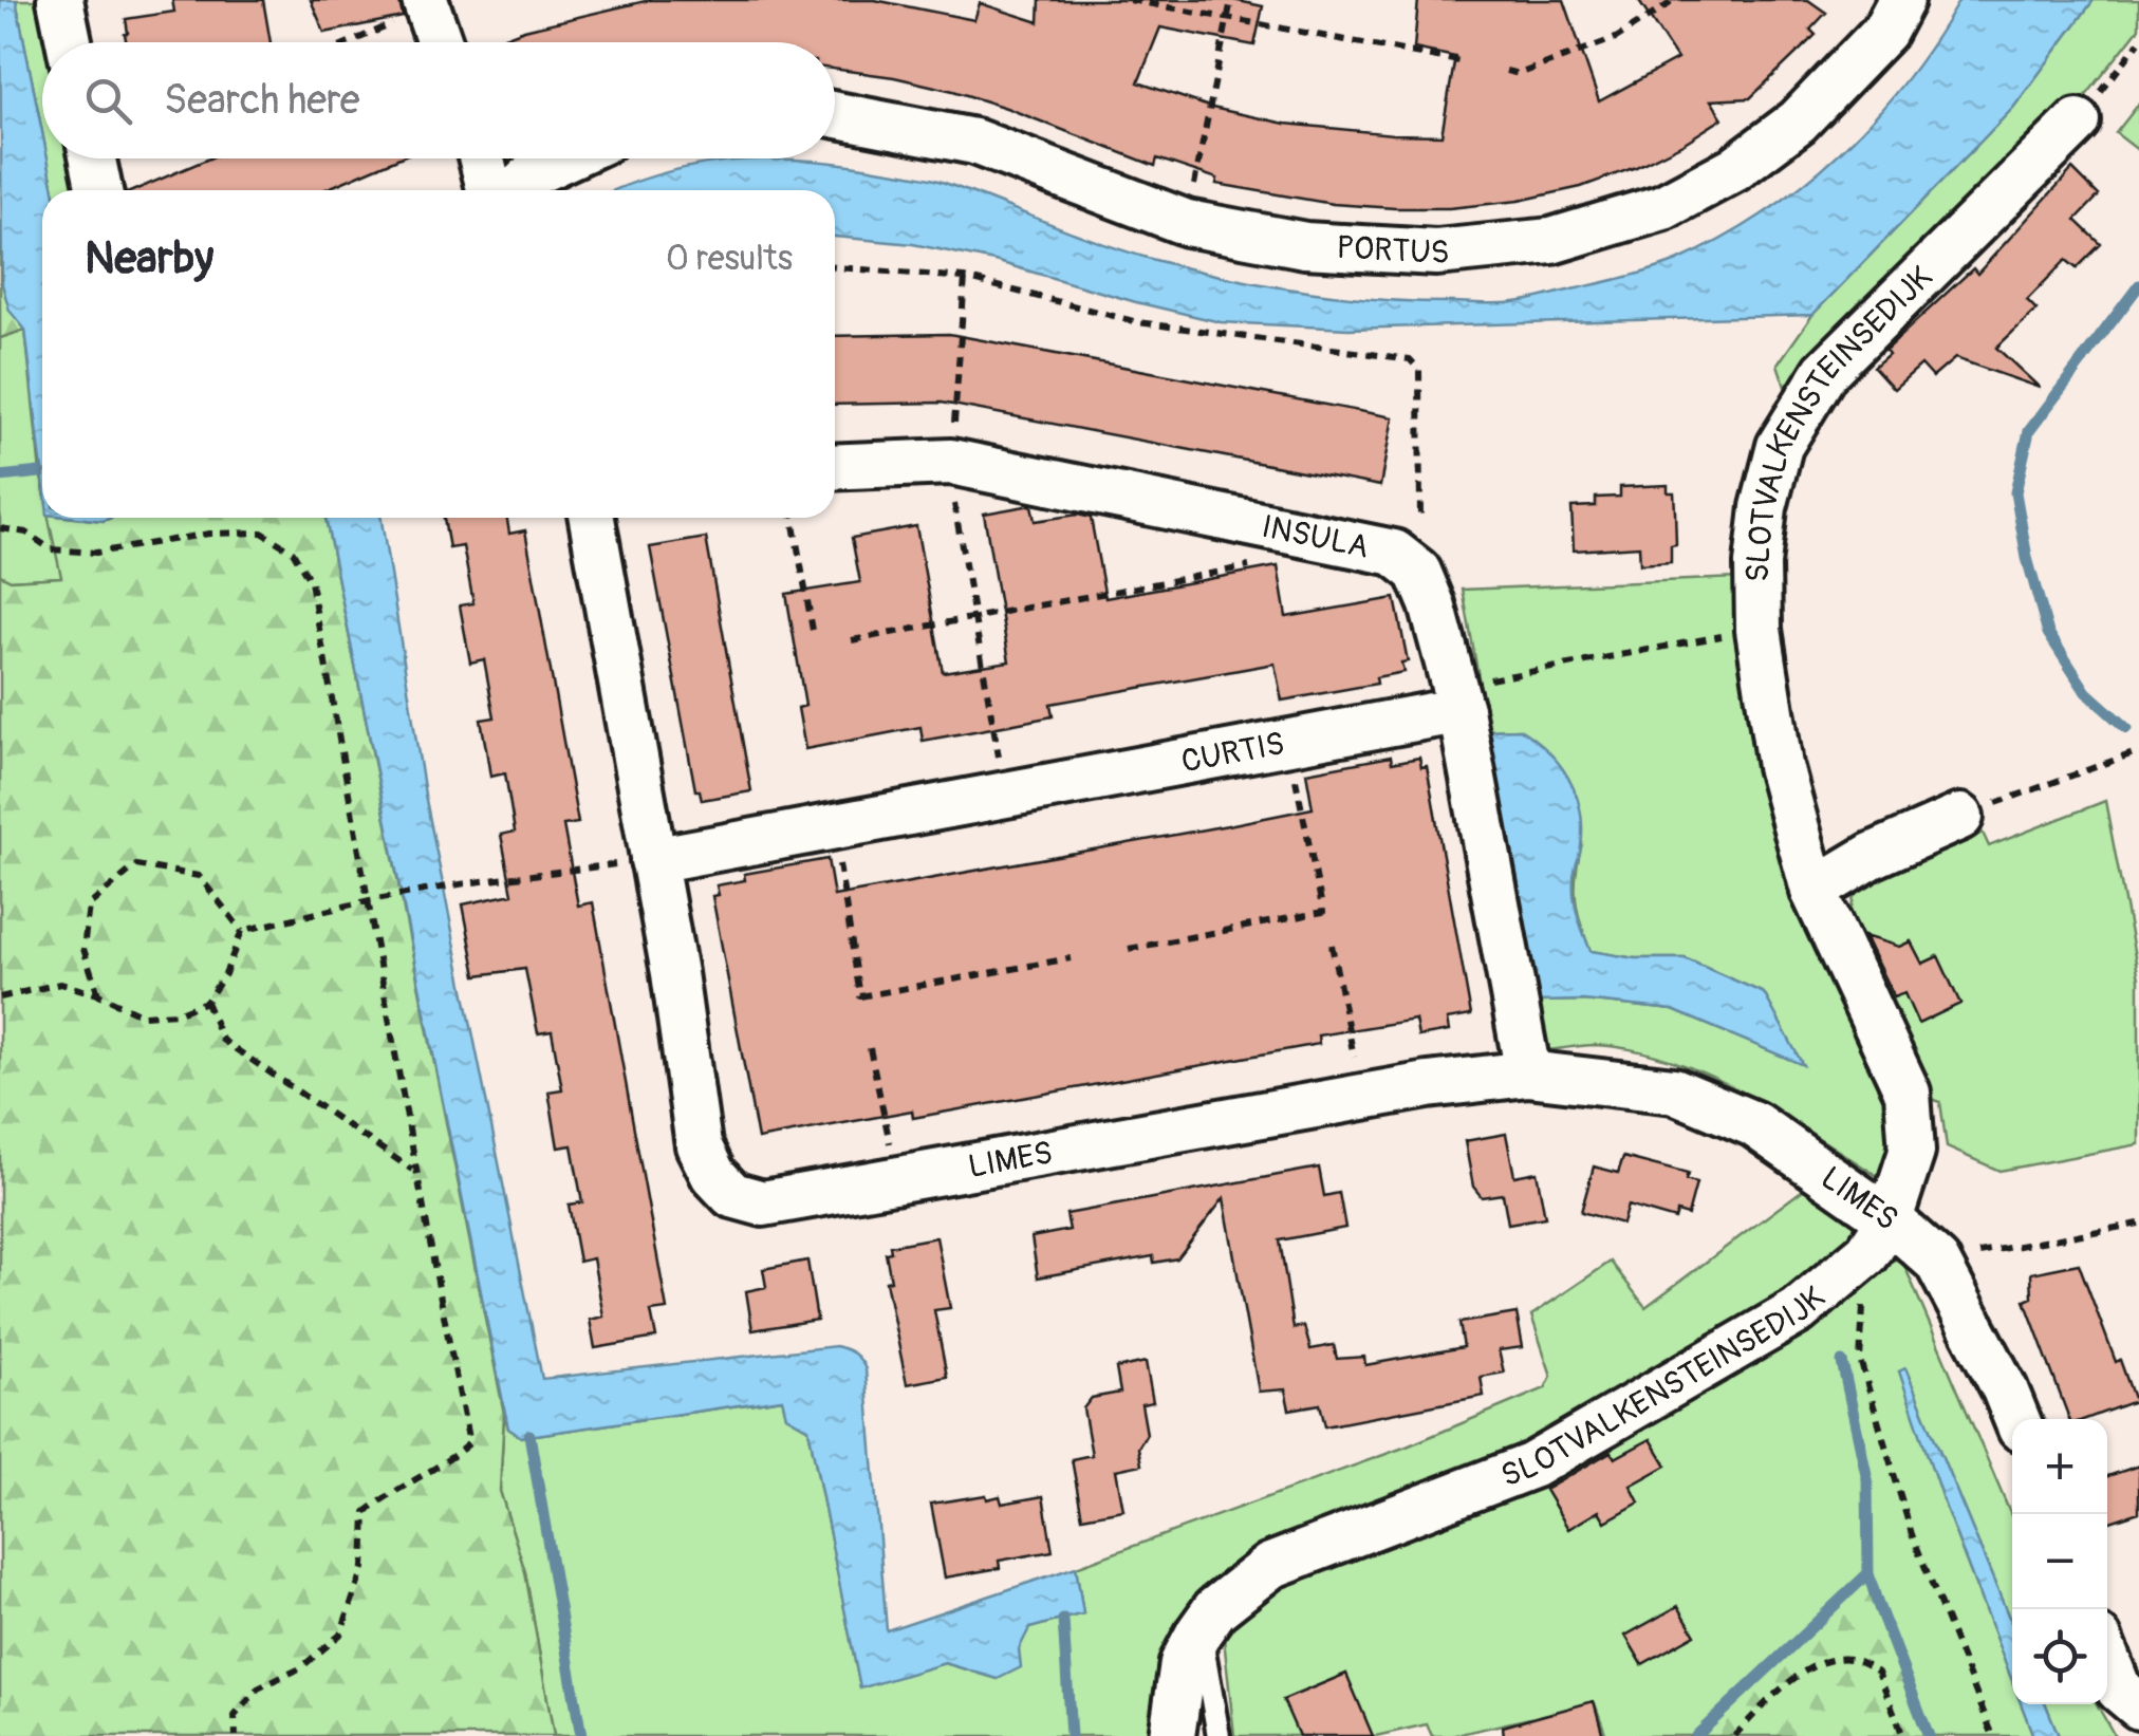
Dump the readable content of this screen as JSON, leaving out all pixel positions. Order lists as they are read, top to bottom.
{
  "streets": {
    "street": [
      "PORTUS",
      "SLOTVALKENSTEINSEDIJK",
      "INSULA",
      "CURTIS",
      "LIMES"
    ]
  },
  "crossings": [
    ["SLOTVALKENSTEINSEDIJK", "LIMES"],
    ["INSULA", "CURTIS"],
    ["INSULA", "LIMES"],
    ["CURTIS", "LIMES"]
  ],
  "page": {
    "search": "Search here",
    "heading": ["Nearby", "0 results"],
    "map_buttons": ["+", "−"]
  }
}
